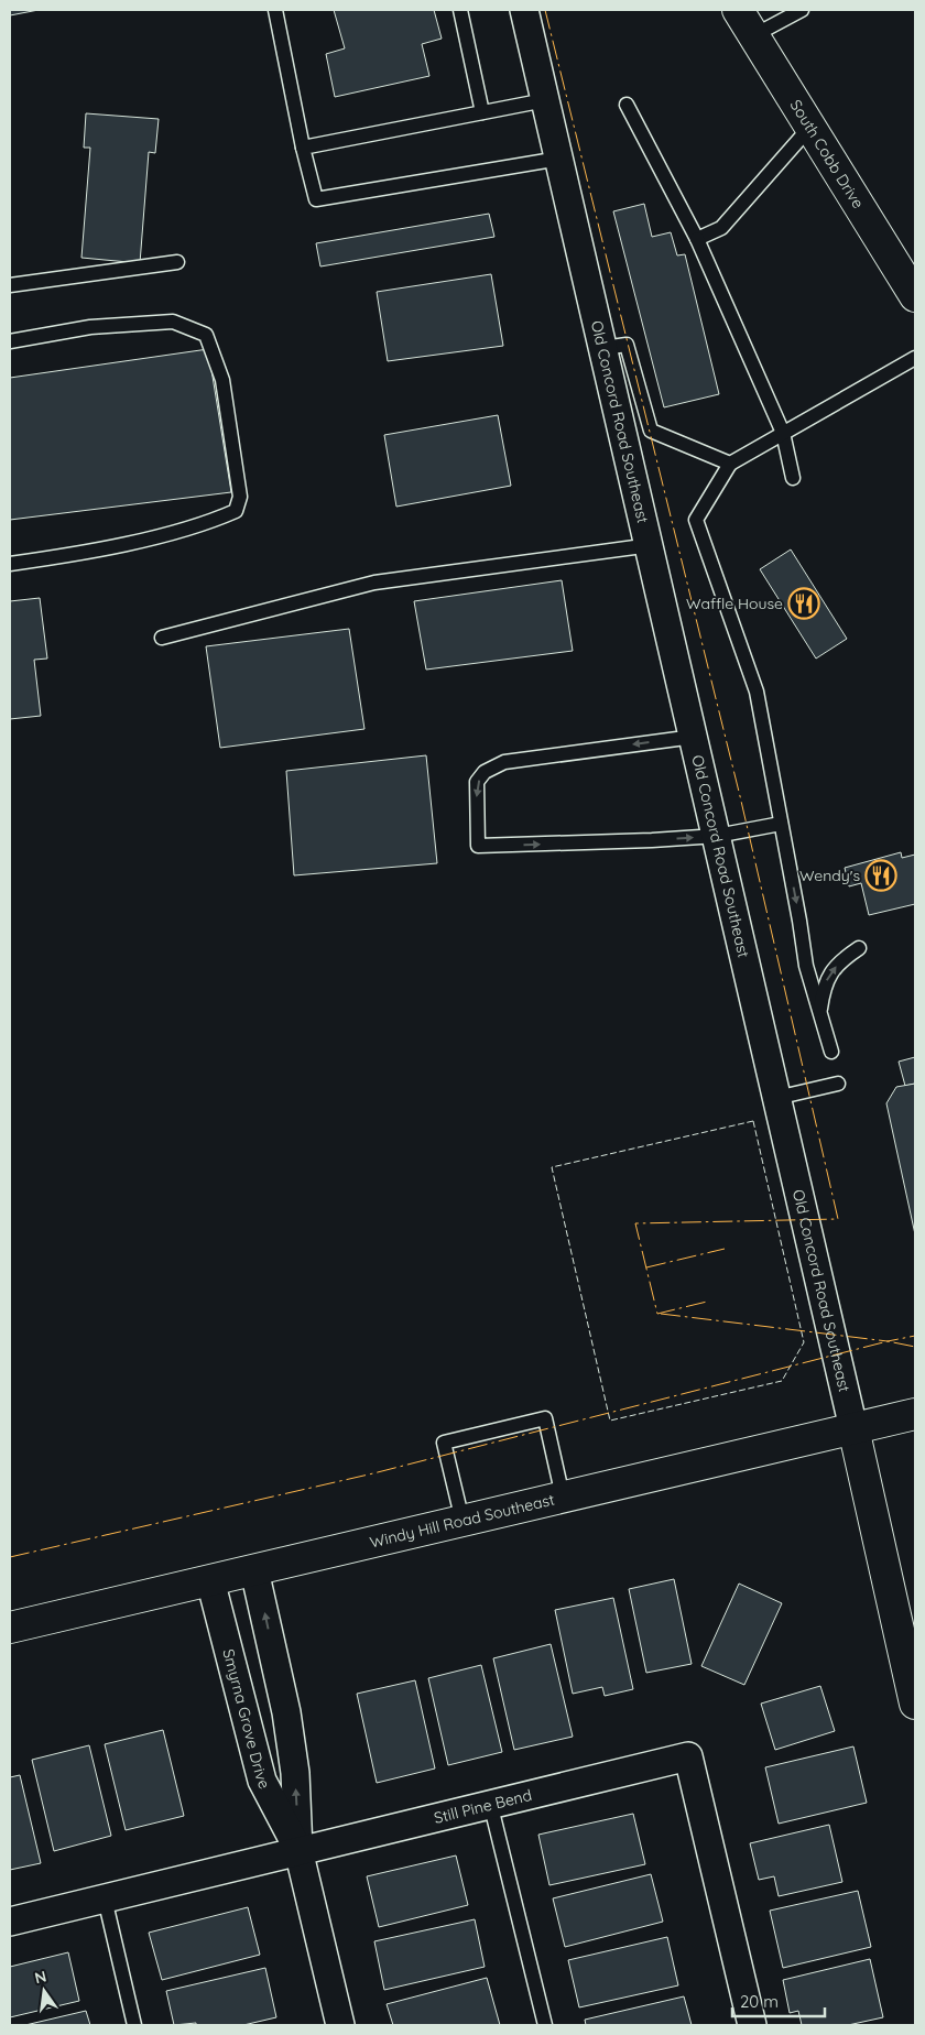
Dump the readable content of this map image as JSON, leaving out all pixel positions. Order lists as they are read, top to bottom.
{
  "streets": {
    "main road": ["South Cobb Drive", "Old Concord Road Southeast", "Windy Hill Road Southeast"],
    "street": ["Smyrna Grove Drive", "Still Pine Bend"]
  },
  "crossings": [
    ["Old Concord Road Southeast", "Windy Hill Road Southeast"],
    ["Windy Hill Road Southeast", "Smyrna Grove Drive"],
    ["Smyrna Grove Drive", "Still Pine Bend"]
  ],
  "places": {
    "restaurant": ["Waffle House", "Wendy's"]
  },
  "scale_bar": "20 m",
  "north": "top"
}
